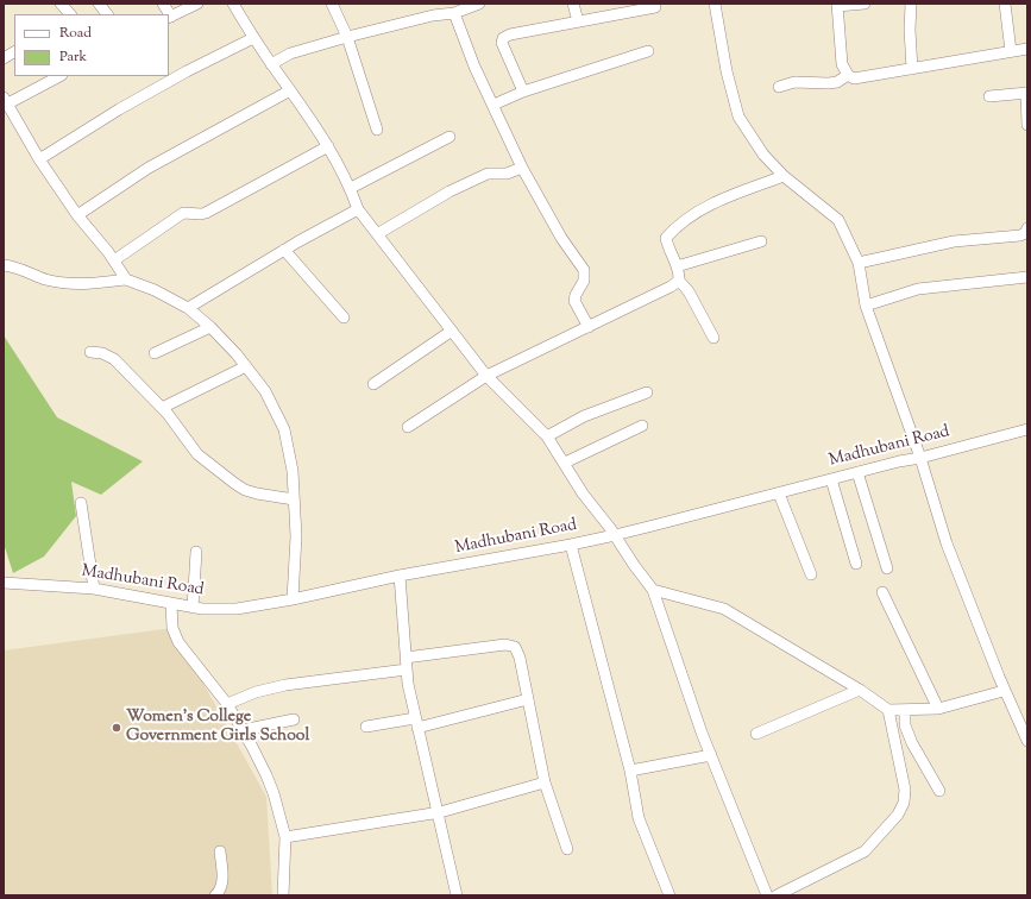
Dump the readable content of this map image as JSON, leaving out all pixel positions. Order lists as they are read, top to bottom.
{
  "streets": {
    "street": ["Madhubani Road"]
  },
  "places": ["Women's College Government Girls School"],
  "legend": ["Road", "Park"]
}
